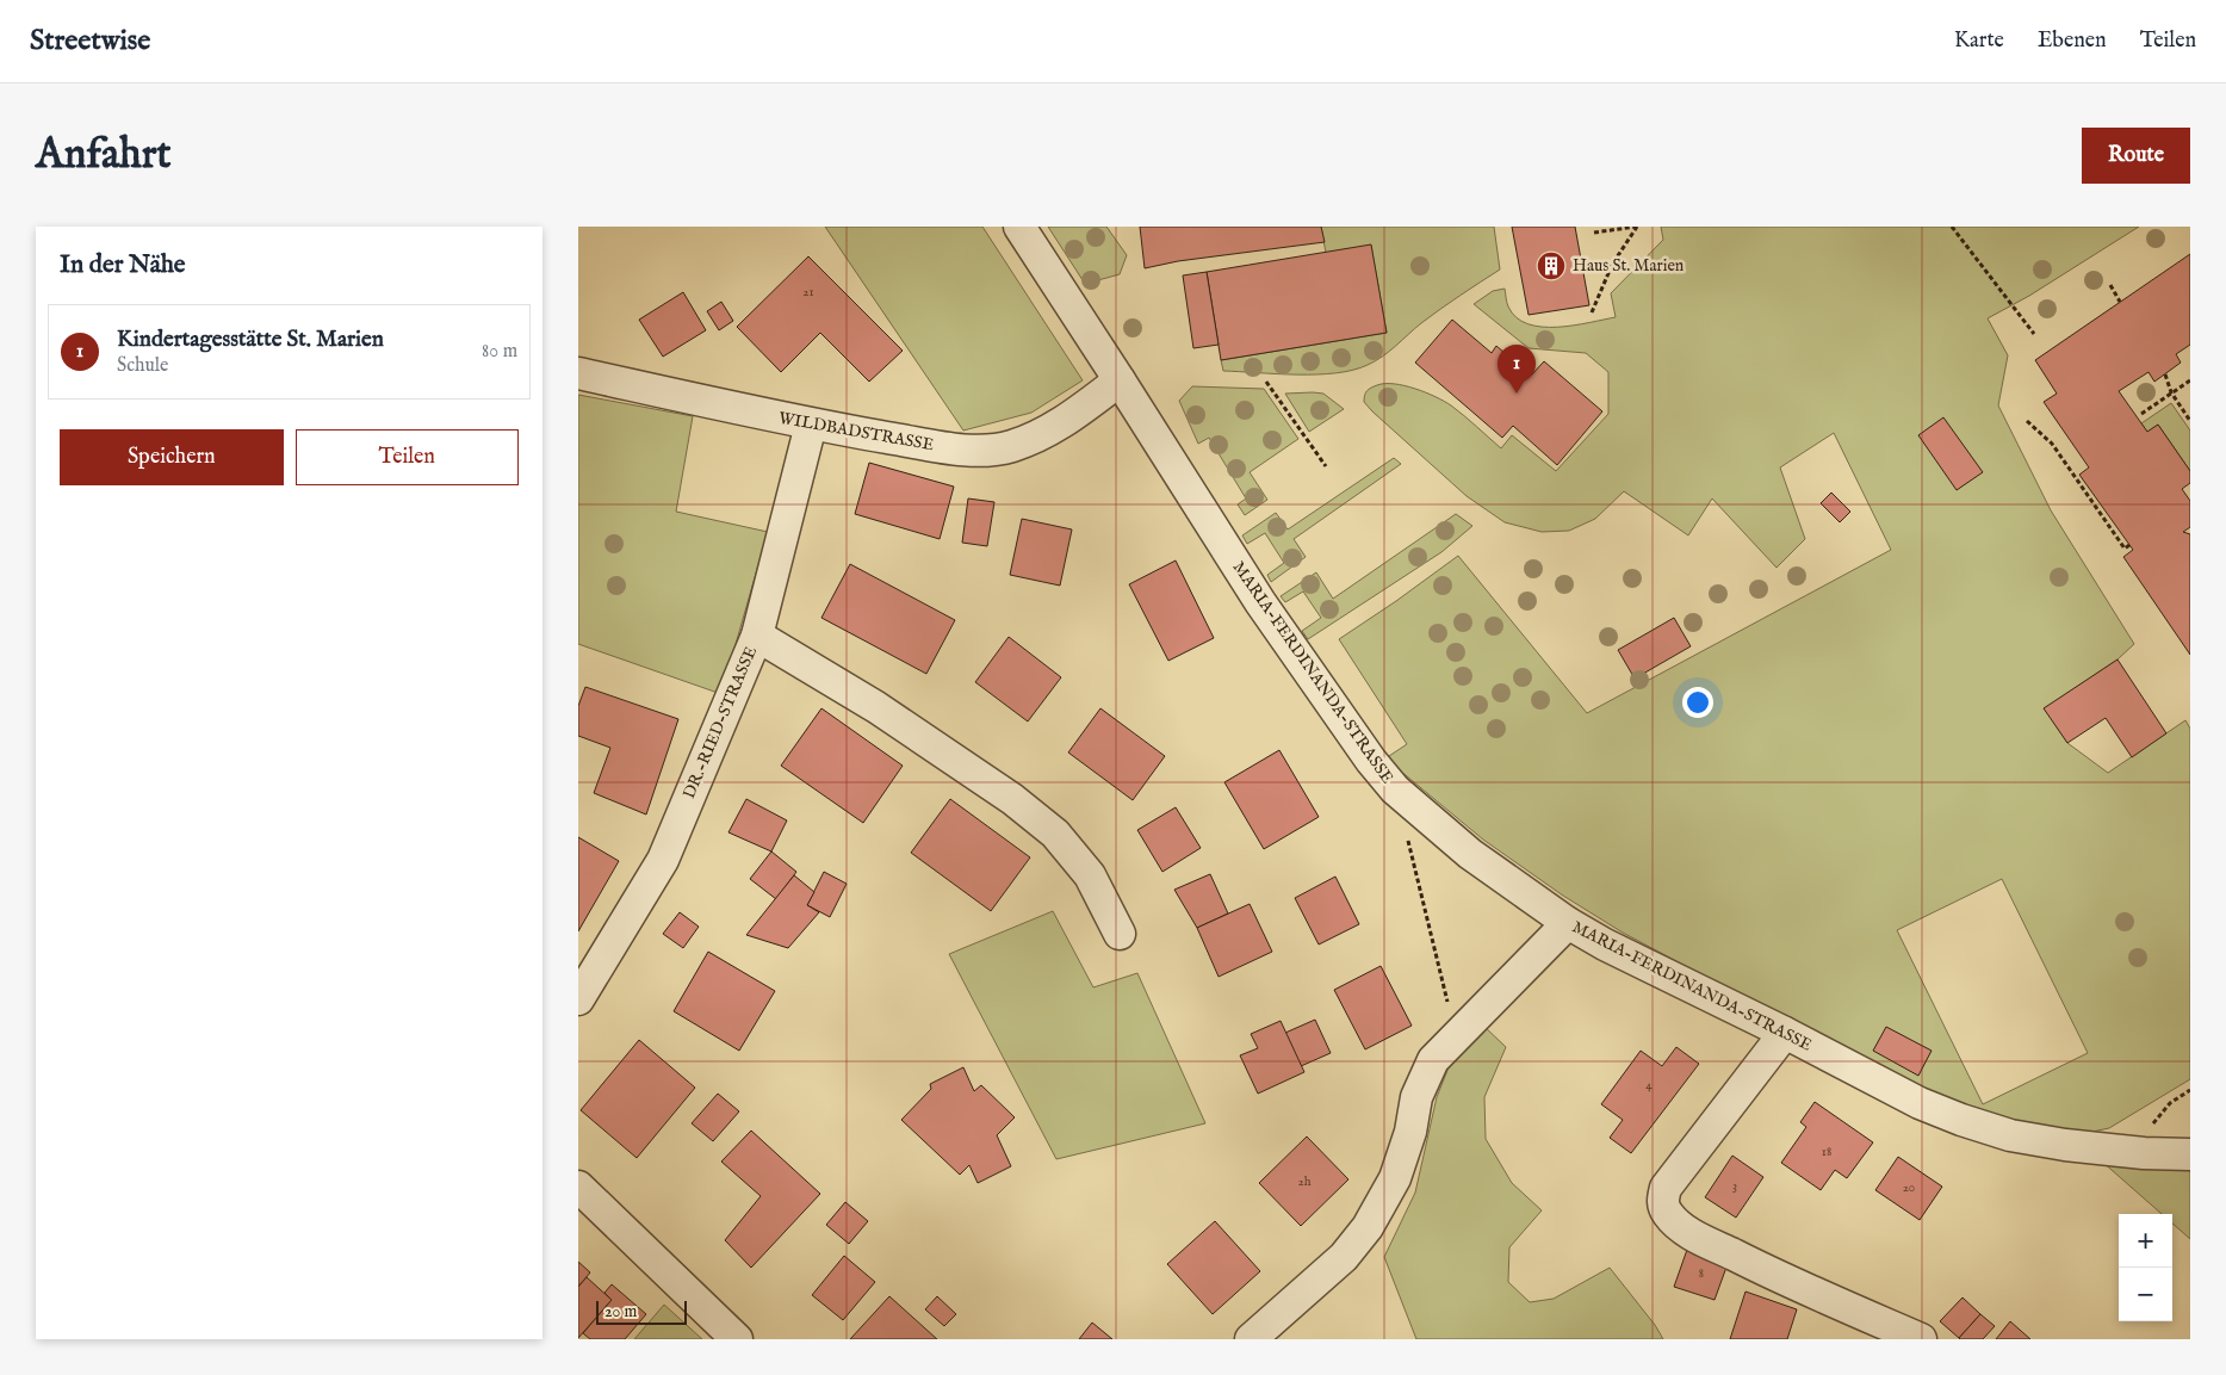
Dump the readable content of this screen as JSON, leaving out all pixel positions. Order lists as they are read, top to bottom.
{
  "streets": {
    "street": ["WILDBADSTRASSE", "MARIA-FERDINANDA-STRASSE", "DR.-RIED-STRASSE"]
  },
  "crossings": [
    ["WILDBADSTRASSE", "MARIA-FERDINANDA-STRASSE"],
    ["WILDBADSTRASSE", "DR.-RIED-STRASSE"]
  ],
  "places": {
    "building": ["Haus St. Marien"]
  },
  "house_numbers": [
    "21",
    "4",
    "18",
    "2h",
    "3",
    "20",
    "8"
  ],
  "scale_bar": "20 m",
  "page": {
    "header": "Streetwise",
    "nav": ["Karte", "Ebenen", "Teilen"],
    "buttons": [
      "Route",
      ["Speichern", "Teilen"]
    ],
    "title": "Anfahrt",
    "heading": "In der Nähe",
    "list": [
      {
        "mark": "1",
        "name": "Kindertagesstätte St. Marien",
        "note": "Schule",
        "value": "80 m"
      }
    ],
    "pins": "1",
    "map_buttons": ["+", "−"],
    "scale": "20 m"
  }
}
